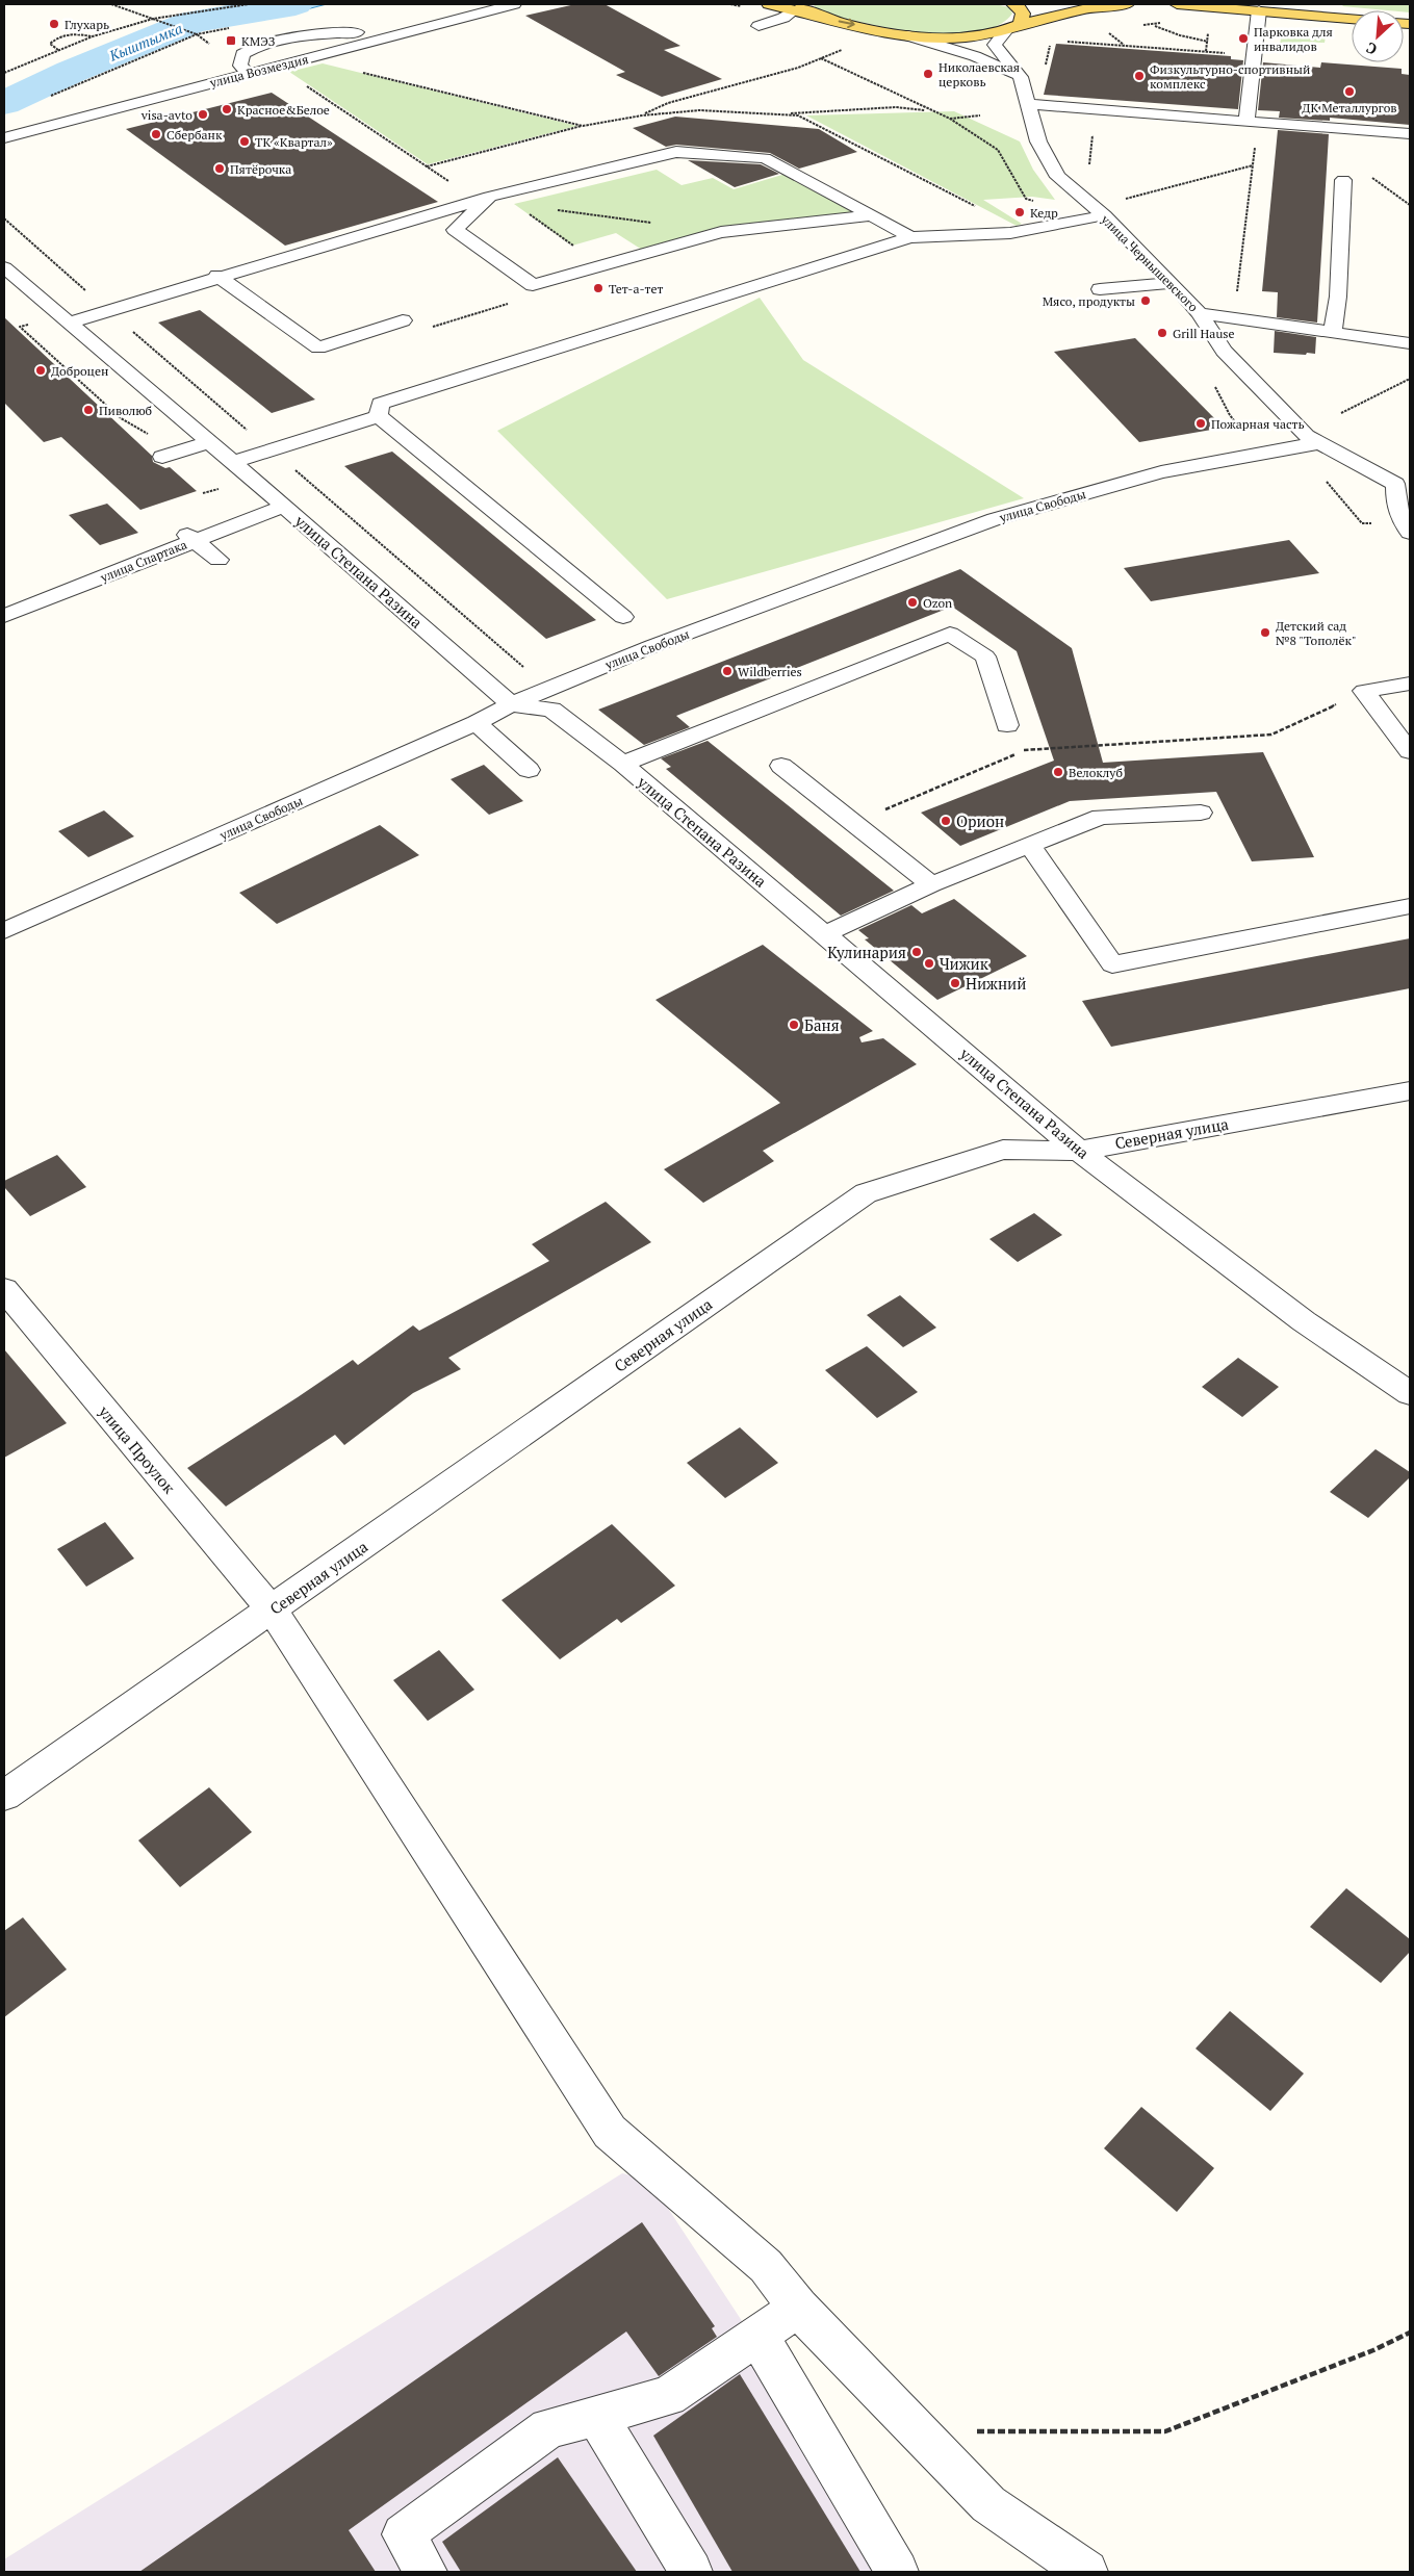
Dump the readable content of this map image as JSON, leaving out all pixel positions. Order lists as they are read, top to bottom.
{
  "streets": {
    "street": [
      "улица Возмездия",
      "улица Чернышевского",
      "улица Свободы",
      "улица Спартака",
      "улица Степана Разина",
      "Северная улица",
      "улица Проулок"
    ]
  },
  "crossings": [
    ["улица Чернышевского", "улица Свободы"],
    ["улица Свободы", "улица Степана Разина"],
    ["улица Спартака", "улица Степана Разина"],
    ["улица Степана Разина", "Северная улица"],
    ["Северная улица", "улица Проулок"]
  ],
  "water": ["Кыштымка"],
  "places": {
    "other": [
      "Глухарь",
      "Парковка для инвалидов",
      "Николаевская церковь",
      "Физкультурно-спортивный комплекс",
      "ДК Металлургов",
      "Красное&Белое",
      "visa-avto",
      "Сбербанк",
      "ТК «Квартал»",
      "Пятёрочка",
      "Кедр",
      "Тет-а-тет",
      "Мясо, продукты",
      "Grill Hause",
      "Доброцен",
      "Пиволюб",
      "Пожарная часть",
      "Ozon",
      "Детский сад №8 \"Тополёк\"",
      "Wildberries",
      "Велоклуб",
      "Орион",
      "Кулинария",
      "Чижик",
      "Нижний",
      "Баня"
    ],
    "transit": ["КМЭЗ"]
  },
  "north": "bottom left"
}
